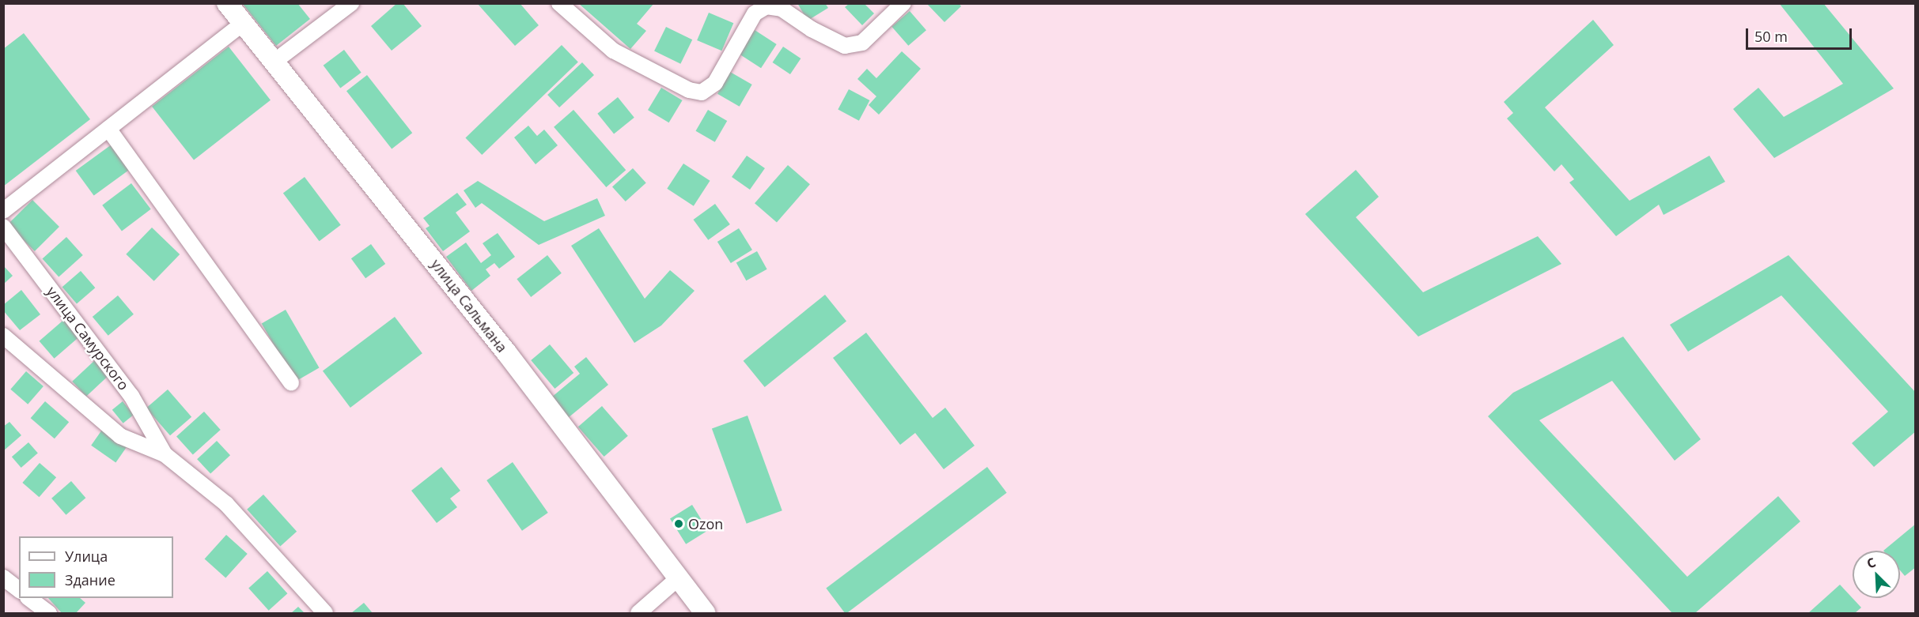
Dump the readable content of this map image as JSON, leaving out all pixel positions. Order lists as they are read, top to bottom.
{
  "streets": {
    "main road": ["улица Сальмана"],
    "street": ["улица Самурского"]
  },
  "places": ["Ozon"],
  "legend": ["Улица", "Здание"],
  "scale_bar": "50 m",
  "north": "top left"
}
